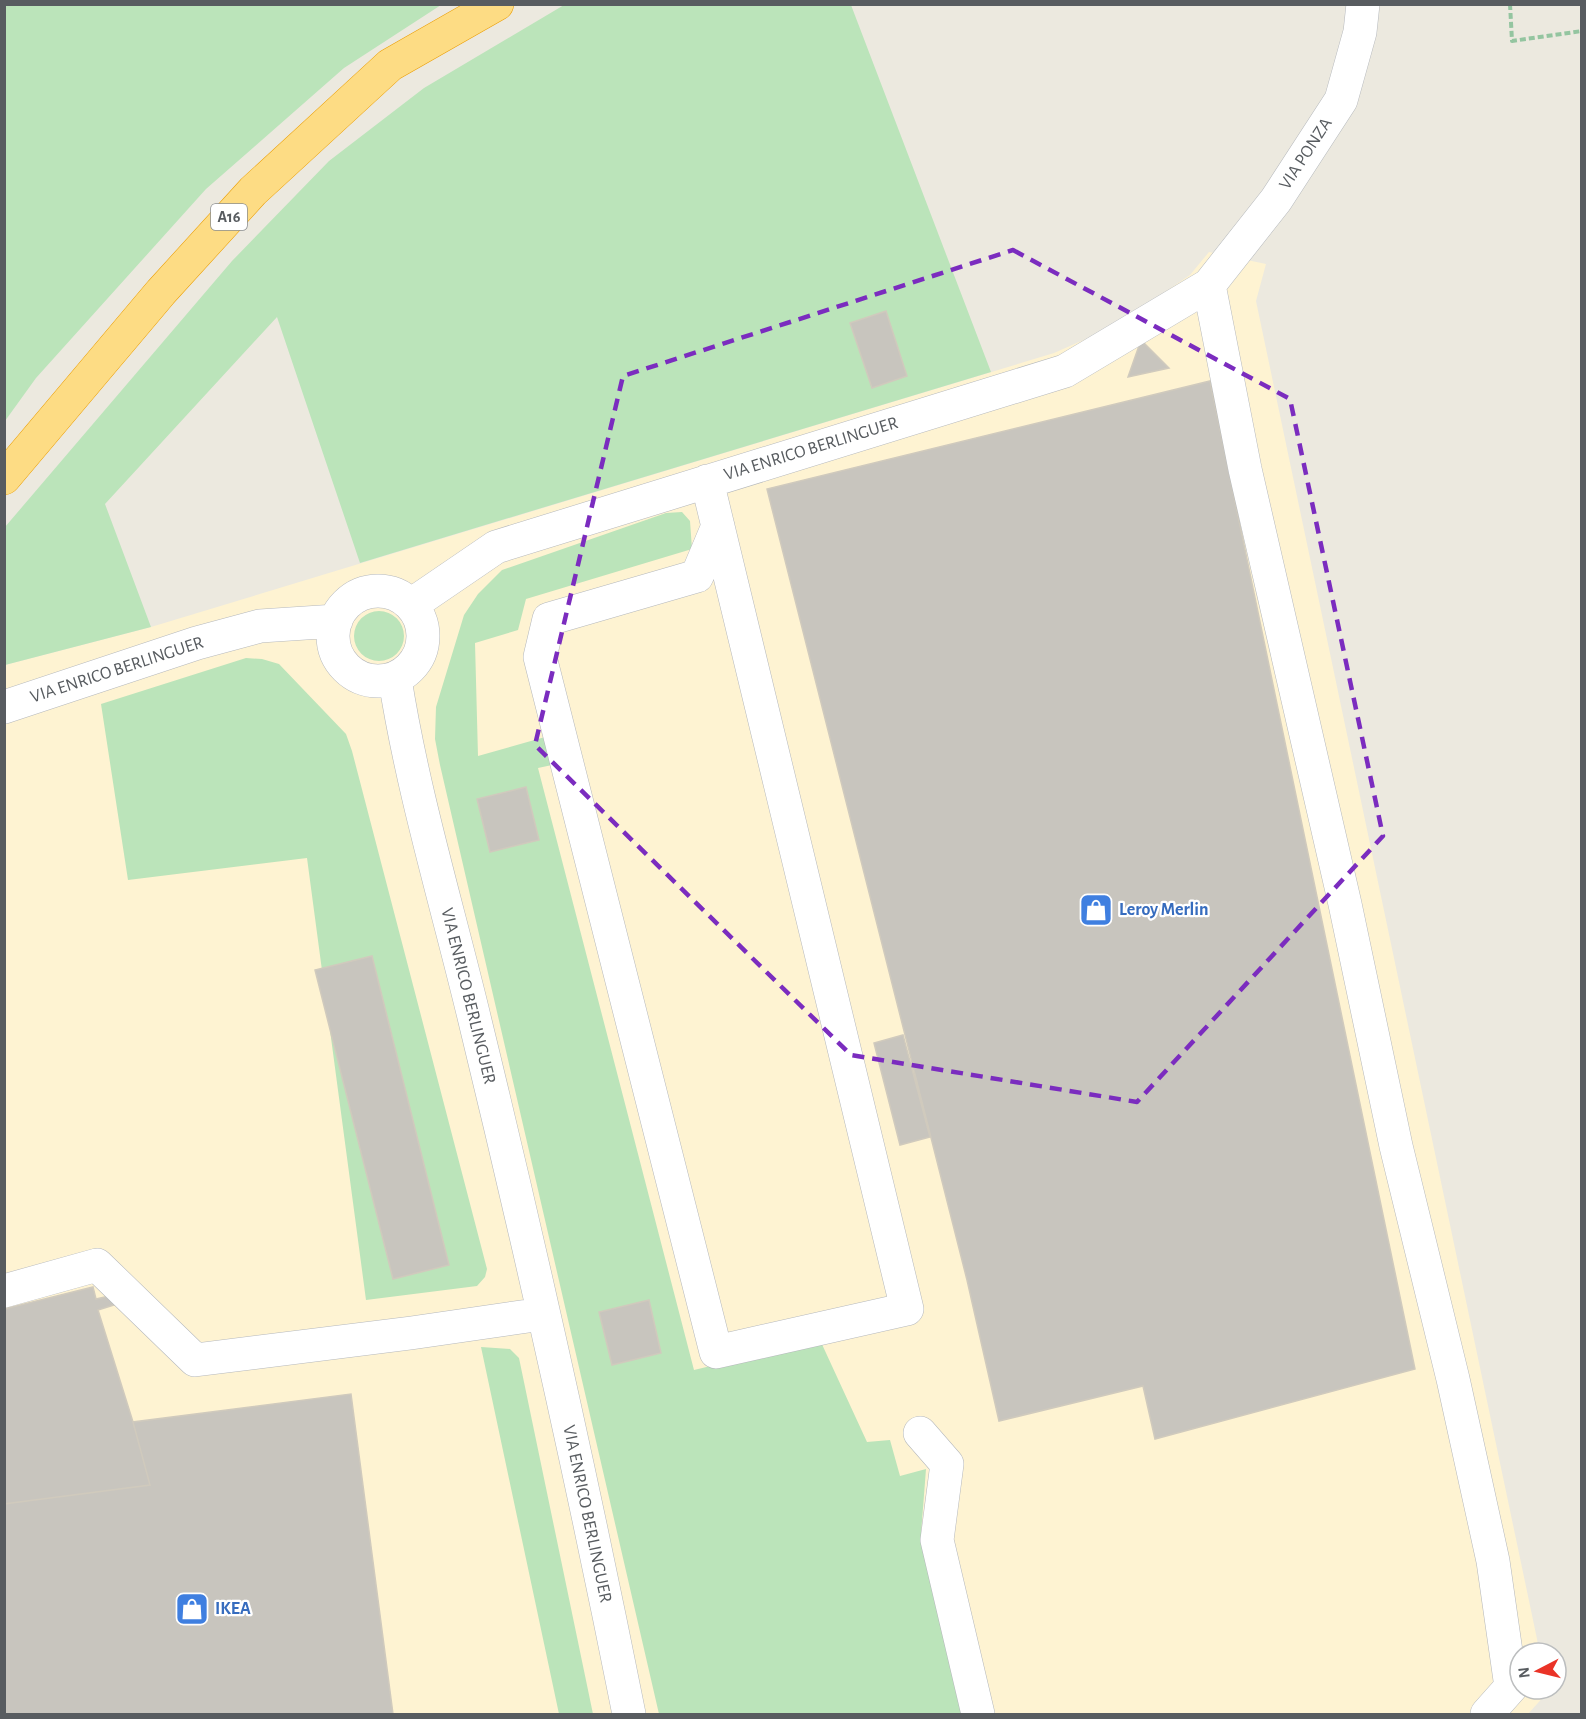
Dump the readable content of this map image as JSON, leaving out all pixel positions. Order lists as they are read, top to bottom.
{
  "streets": {
    "highway": ["A16"],
    "lane": ["VIA PONZA", "VIA ENRICO BERLINGUER"]
  },
  "crossings": [
    ["VIA PONZA", "VIA ENRICO BERLINGUER"]
  ],
  "places": {
    "shop": ["Leroy Merlin", "IKEA"]
  },
  "north": "left"
}
